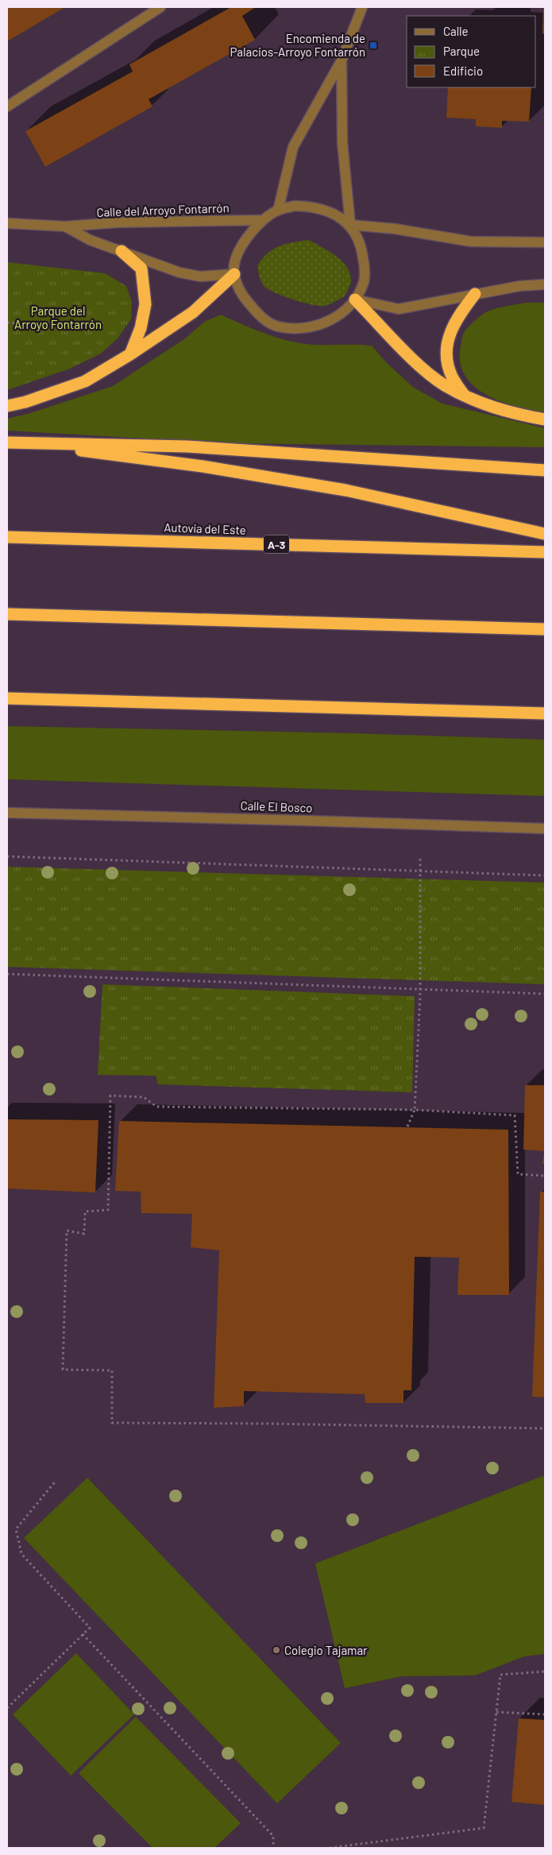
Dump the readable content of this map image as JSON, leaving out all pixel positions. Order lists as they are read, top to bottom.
{
  "streets": {
    "highway": ["Autovía del Este", "A-3"],
    "street": ["Calle del Arroyo Fontarrón", "Calle El Bosco"]
  },
  "parks": ["Parque del Arroyo Fontarrón"],
  "places": {
    "transit": ["Encomienda de Palacios-Arroyo Fontarrón"],
    "other": ["Colegio Tajamar"]
  },
  "legend": ["Calle", "Parque", "Edificio"]
}
